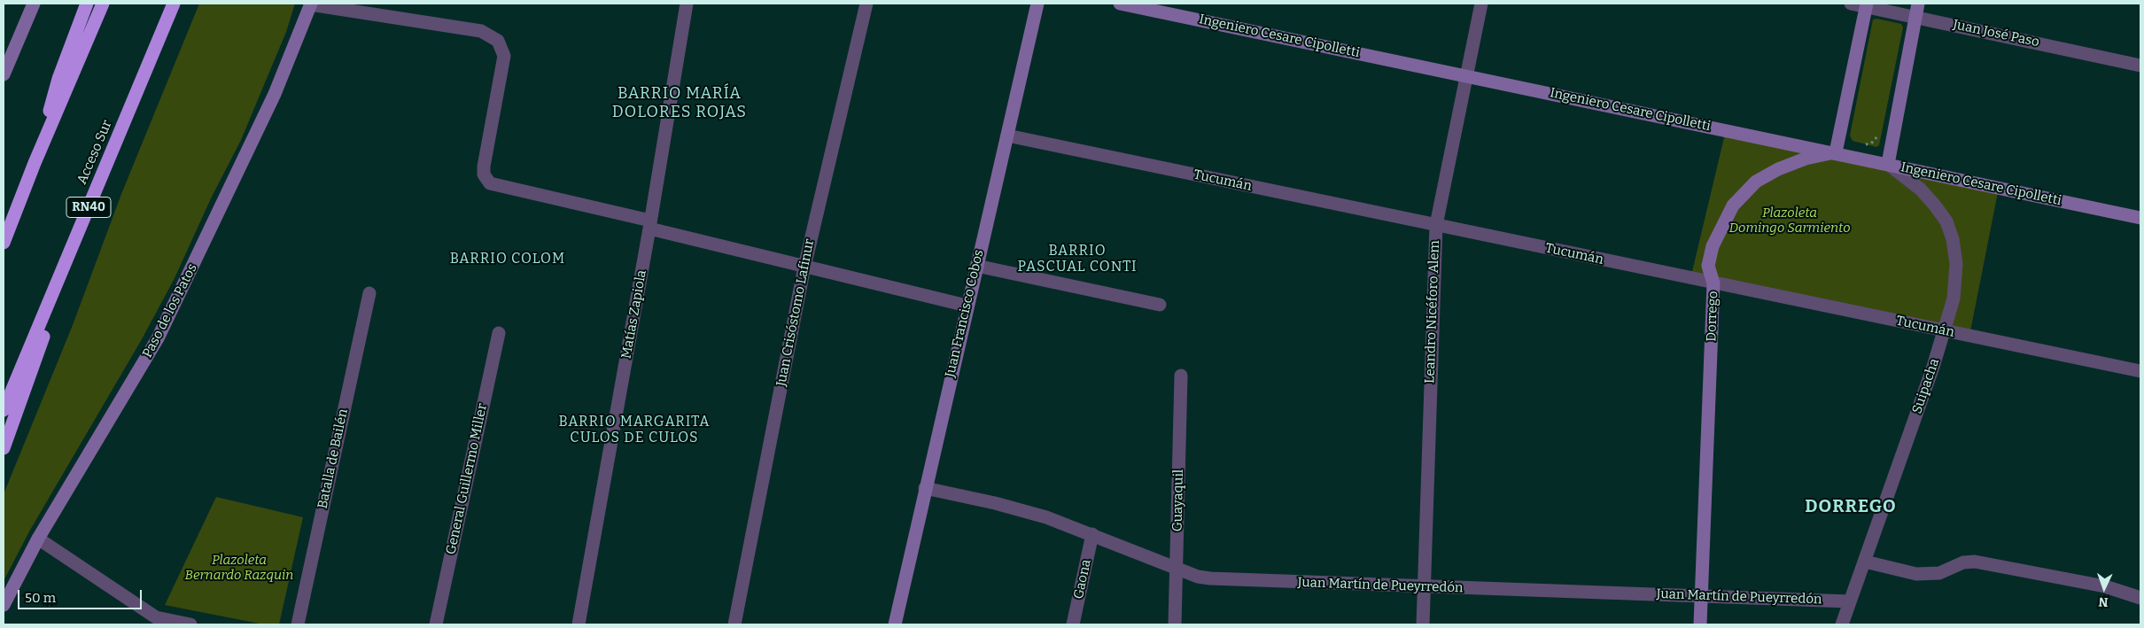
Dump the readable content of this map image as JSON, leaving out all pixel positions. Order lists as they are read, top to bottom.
{
  "streets": {
    "highway": ["Acceso Sur", "RN40"],
    "street": [
      "Juan José Paso",
      "Ingeniero Cesare Cipolletti",
      "Tucumán",
      "Paso de los Patos",
      "Leandro Nicéforo Alem",
      "Juan Crisóstomo Lafinur",
      "Juan Francisco Cobos",
      "Matías Zapiola",
      "Dorrego",
      "Suipacha",
      "Batalla de Bailén",
      "General Guillermo Miller",
      "Guayaquil",
      "Gaona",
      "Juan Martín de Pueyrredón"
    ]
  },
  "crossings": [
    ["Ingeniero Cesare Cipolletti", "Leandro Nicéforo Alem"],
    ["Ingeniero Cesare Cipolletti", "Dorrego"],
    ["Ingeniero Cesare Cipolletti", "Suipacha"],
    ["Tucumán", "Leandro Nicéforo Alem"],
    ["Tucumán", "Juan Francisco Cobos"],
    ["Tucumán", "Dorrego"],
    ["Tucumán", "Suipacha"],
    ["Leandro Nicéforo Alem", "Juan Martín de Pueyrredón"],
    ["Juan Francisco Cobos", "Juan Martín de Pueyrredón"],
    ["Dorrego", "Juan Martín de Pueyrredón"],
    ["Suipacha", "Juan Martín de Pueyrredón"],
    ["Guayaquil", "Juan Martín de Pueyrredón"],
    ["Gaona", "Juan Martín de Pueyrredón"]
  ],
  "districts": [
    "BARRIO MARÍA DOLORES ROJAS",
    "BARRIO PASCUAL CONTI",
    "BARRIO COLOM",
    "BARRIO MARGARITA CULOS DE CULOS",
    "DORREGO"
  ],
  "parks": ["Plazoleta Domingo Sarmiento", "Plazoleta Bernardo Razquin"],
  "scale_bar": "50 m",
  "north": "bottom"
}
